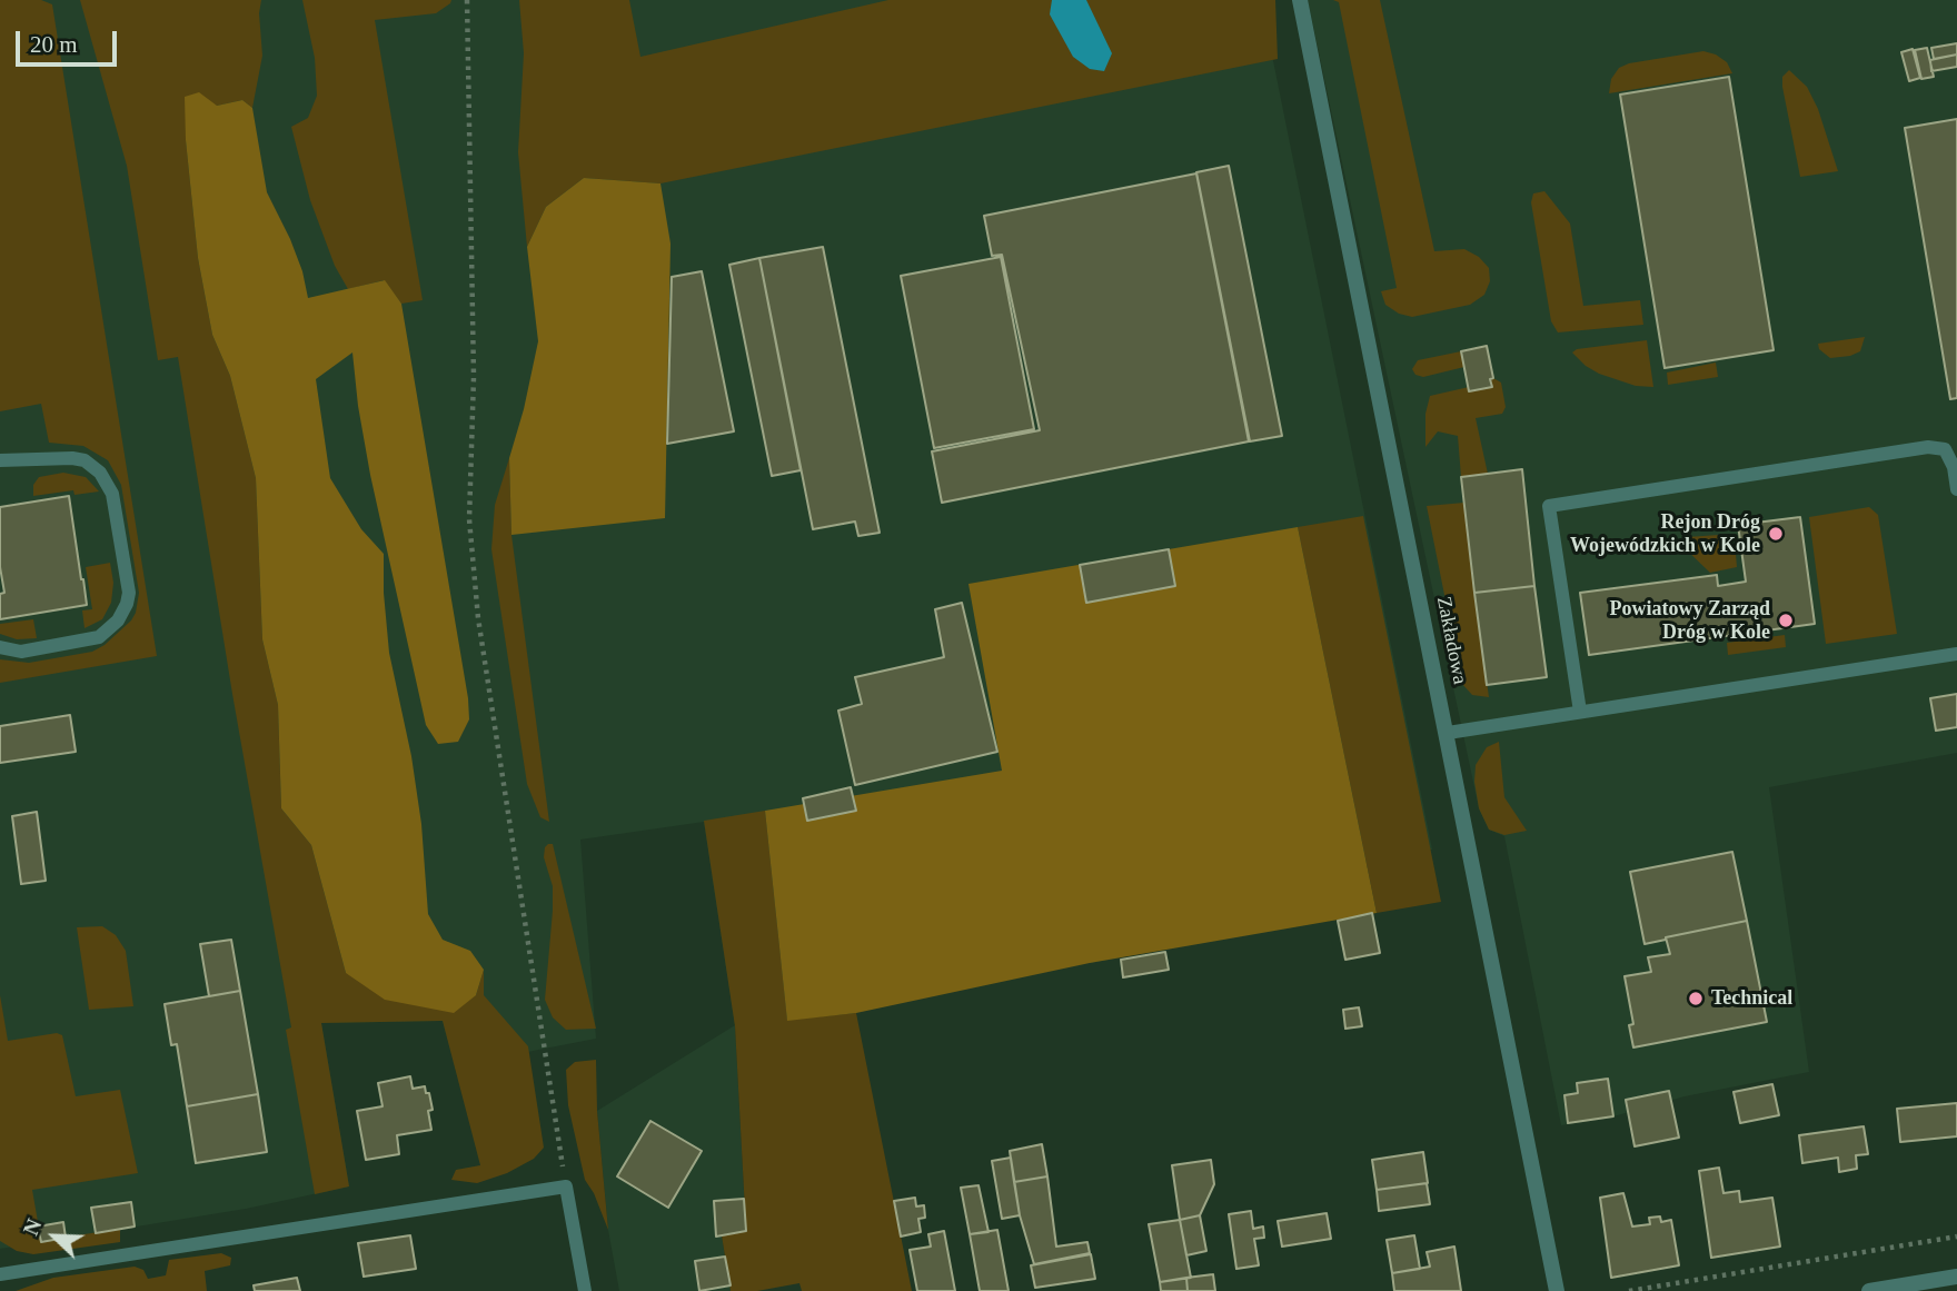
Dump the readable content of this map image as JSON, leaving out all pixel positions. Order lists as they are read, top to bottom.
{
  "streets": {
    "street": ["Zakładowa"]
  },
  "places": ["Rejon Dróg Wojewódzkich w Kole", "Powiatowy Zarząd Dróg w Kole", "Technical"],
  "scale_bar": "20 m",
  "north": "top left"
}
